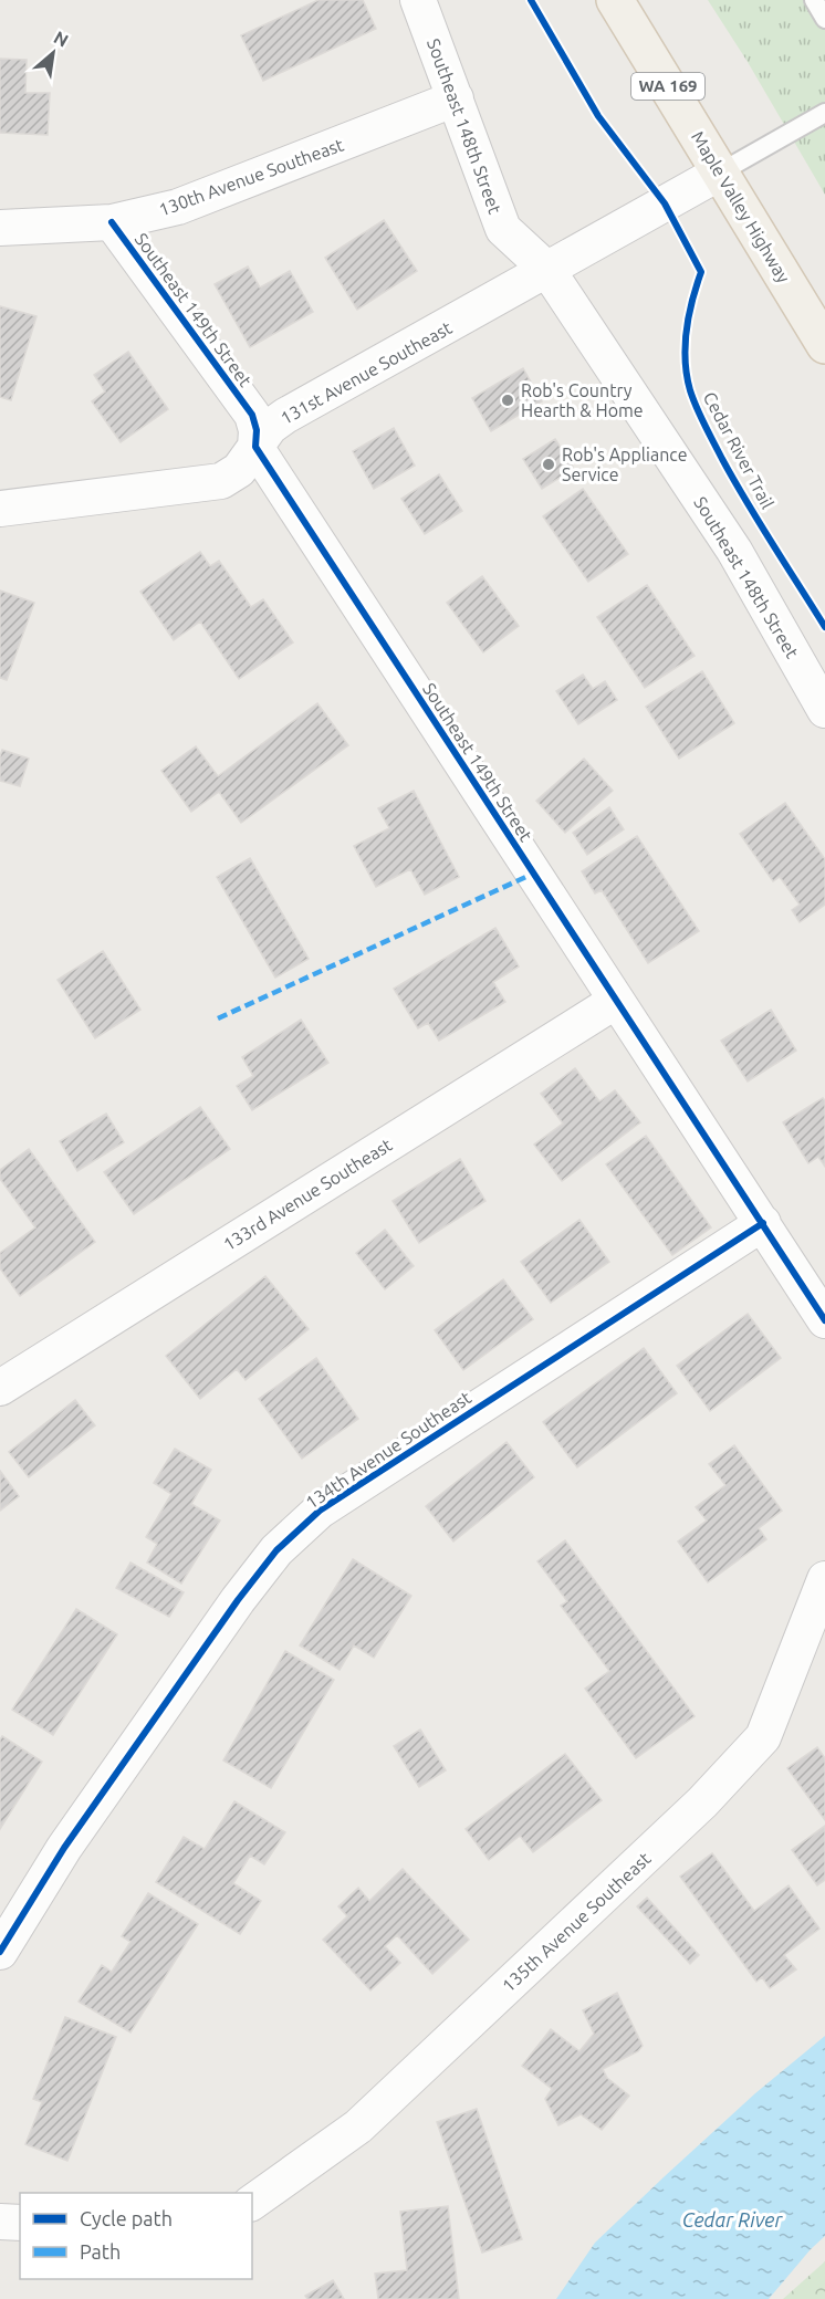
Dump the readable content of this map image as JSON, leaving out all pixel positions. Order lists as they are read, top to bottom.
{
  "streets": {
    "main road": ["WA 169", "Maple Valley Highway"],
    "street": [
      "Southeast 148th Street",
      "130th Avenue Southeast",
      "Southeast 149th Street",
      "131st Avenue Southeast",
      "133rd Avenue Southeast",
      "134th Avenue Southeast",
      "135th Avenue Southeast"
    ],
    "cycle path": ["Cedar River Trail"]
  },
  "crossings": [
    ["Southeast 148th Street", "130th Avenue Southeast"],
    ["Southeast 148th Street", "131st Avenue Southeast"],
    ["130th Avenue Southeast", "Southeast 149th Street"],
    ["Maple Valley Highway", "131st Avenue Southeast"],
    ["Southeast 149th Street", "131st Avenue Southeast"],
    ["Southeast 149th Street", "133rd Avenue Southeast"],
    ["Southeast 149th Street", "134th Avenue Southeast"]
  ],
  "water": ["Cedar River"],
  "places": ["Rob's Country Hearth & Home", "Rob's Appliance Service"],
  "legend": ["Cycle path", "Path"],
  "north": "top right"
}
